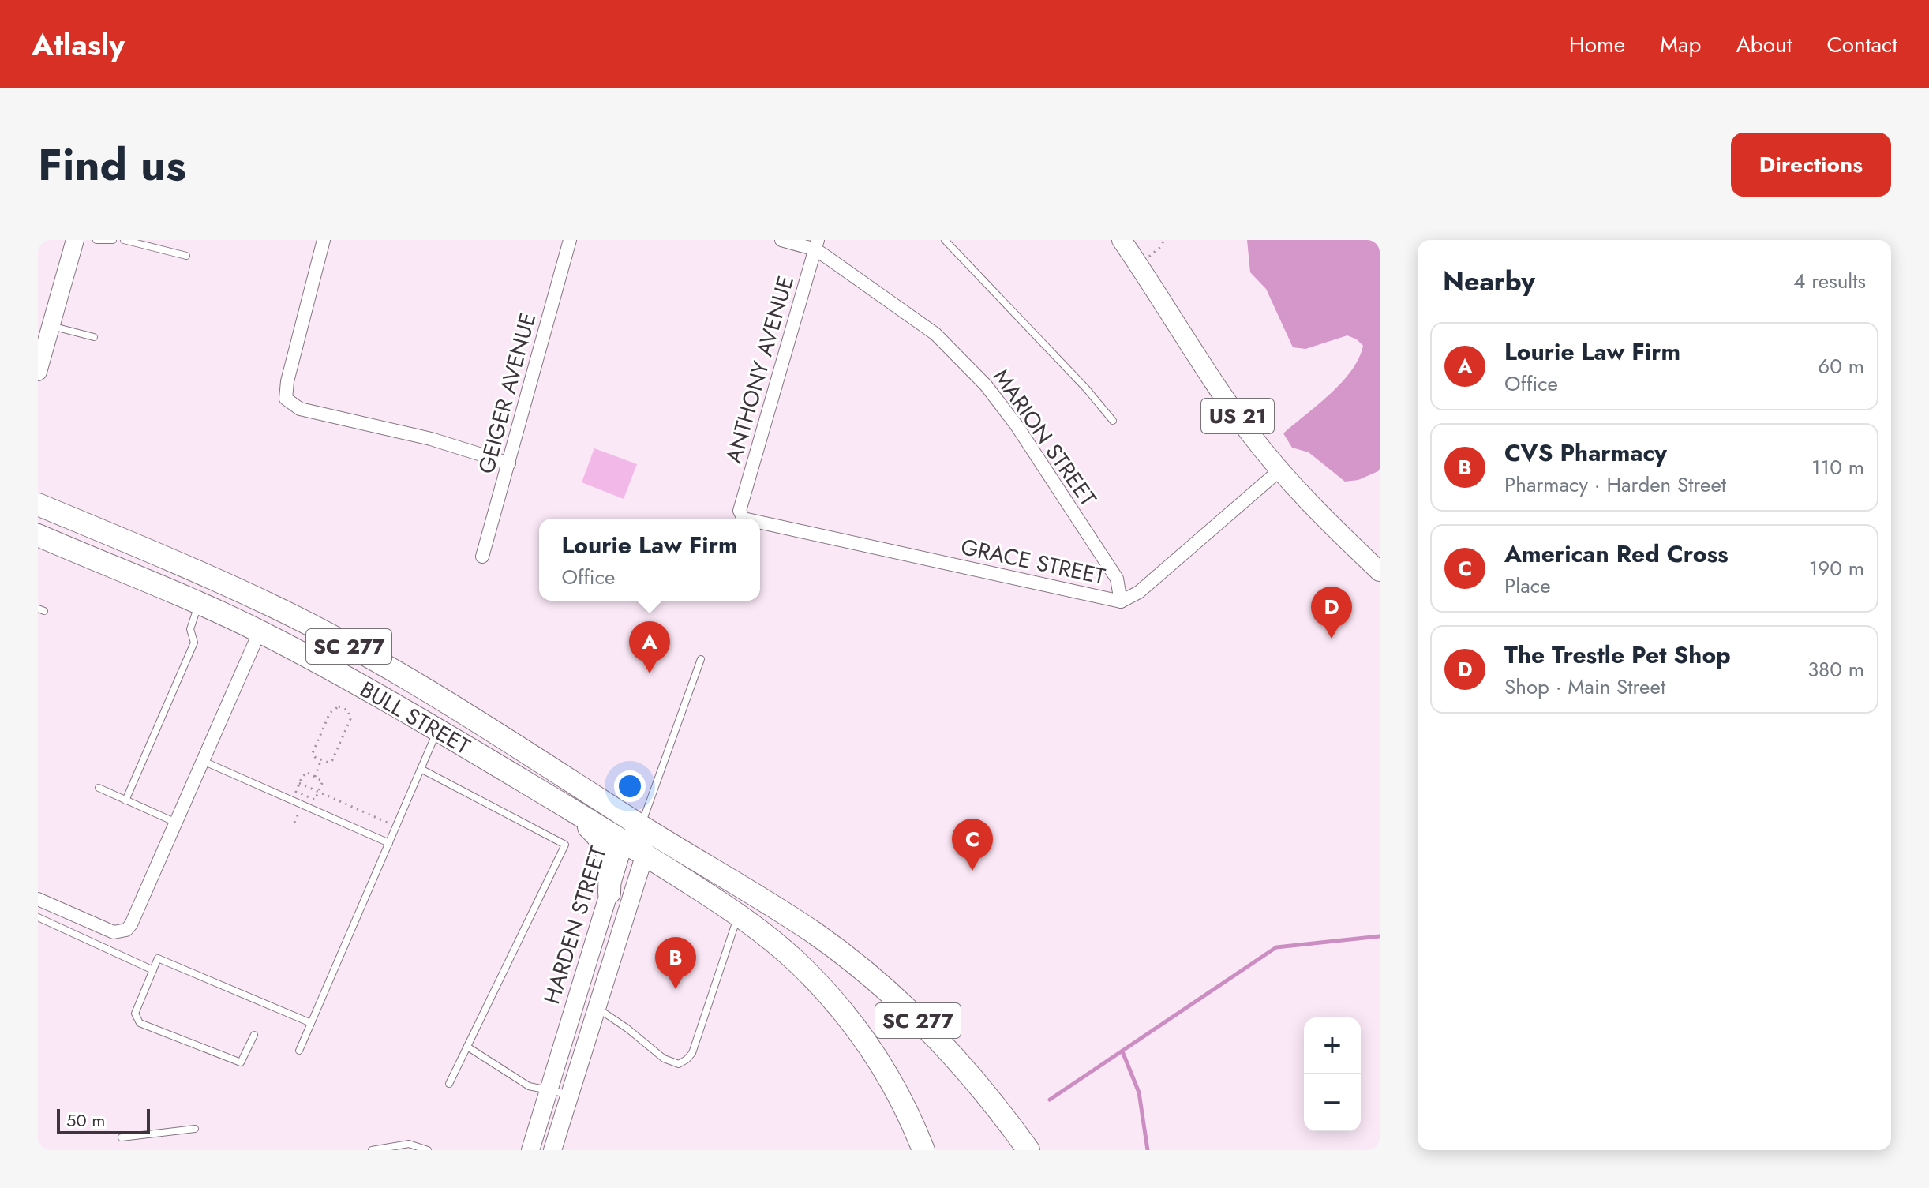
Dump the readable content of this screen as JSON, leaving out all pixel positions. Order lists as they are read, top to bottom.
{
  "streets": {
    "highway": ["SC 277", "BULL STREET"],
    "main road": ["US 21", "HARDEN STREET"],
    "street": [
      "ANTHONY AVENUE",
      "GEIGER AVENUE",
      "MARION STREET",
      "GRACE STREET"
    ]
  },
  "crossings": [
    ["ANTHONY AVENUE", "MARION STREET"],
    ["ANTHONY AVENUE", "GRACE STREET"],
    ["US 21", "GRACE STREET"],
    ["MARION STREET", "GRACE STREET"],
    ["SC 277", "BULL STREET"],
    ["SC 277", "HARDEN STREET"],
    ["BULL STREET", "HARDEN STREET"]
  ],
  "scale_bar": "50 m",
  "page": {
    "header": "Atlasly",
    "nav": [
      "Home",
      "Map",
      "About",
      "Contact"
    ],
    "title": "Find us",
    "buttons": "Directions",
    "heading": ["Nearby", "4 results"],
    "list": [
      {
        "mark": "A",
        "name": "Lourie Law Firm",
        "note": "Office",
        "value": "60 m"
      },
      {
        "mark": "B",
        "name": "CVS Pharmacy",
        "note": "Pharmacy · Harden Street",
        "value": "110 m"
      },
      {
        "mark": "C",
        "name": "American Red Cross",
        "note": "Place",
        "value": "190 m"
      },
      {
        "mark": "D",
        "name": "The Trestle Pet Shop",
        "note": "Shop · Main Street",
        "value": "380 m"
      }
    ],
    "popup": ["Lourie Law Firm", "Office"],
    "pins": [
      "D",
      "A",
      "C",
      "B"
    ],
    "map_buttons": ["+", "−"],
    "scale": "50 m"
  }
}
